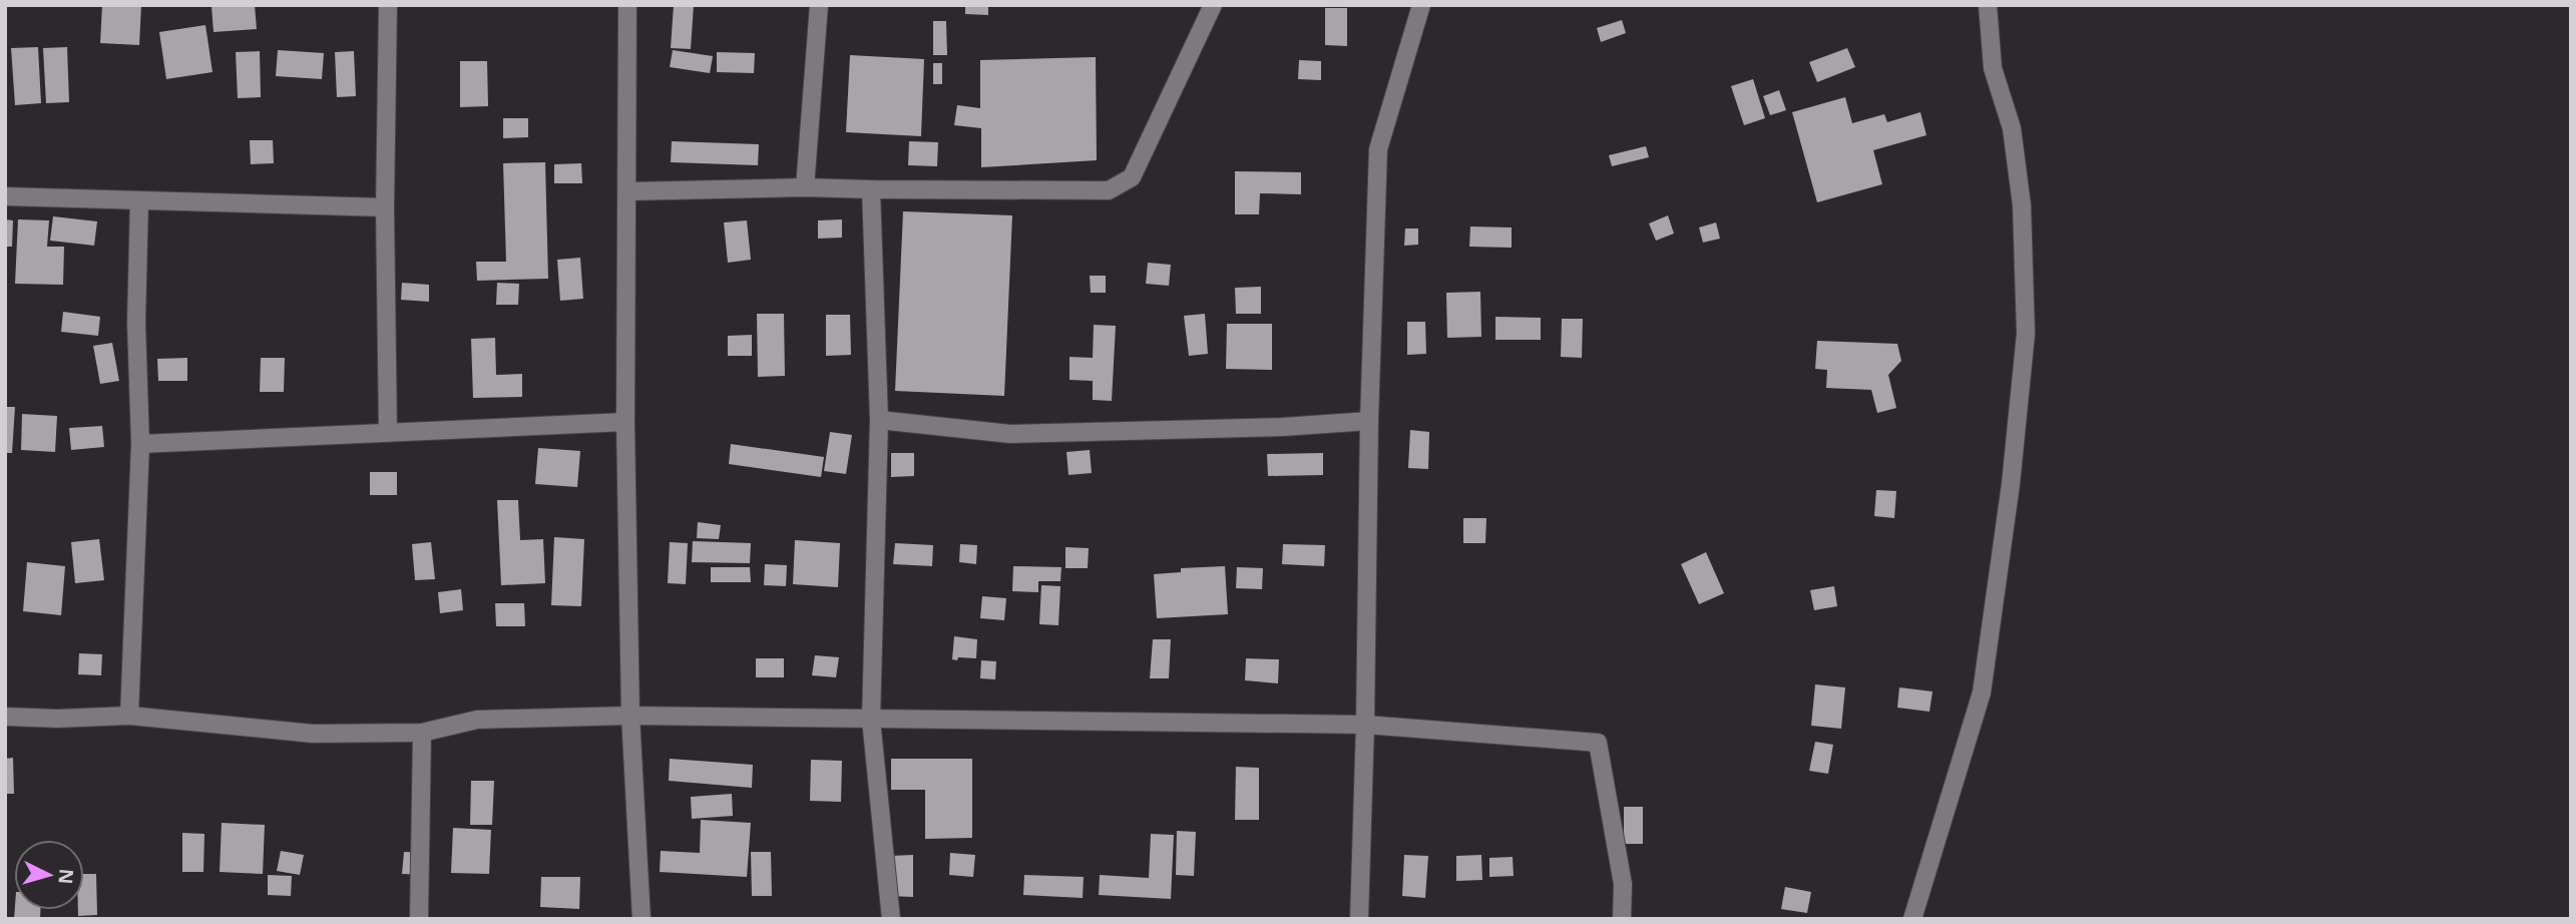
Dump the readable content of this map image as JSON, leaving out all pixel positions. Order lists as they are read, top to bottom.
{
  "north": "right"
}
